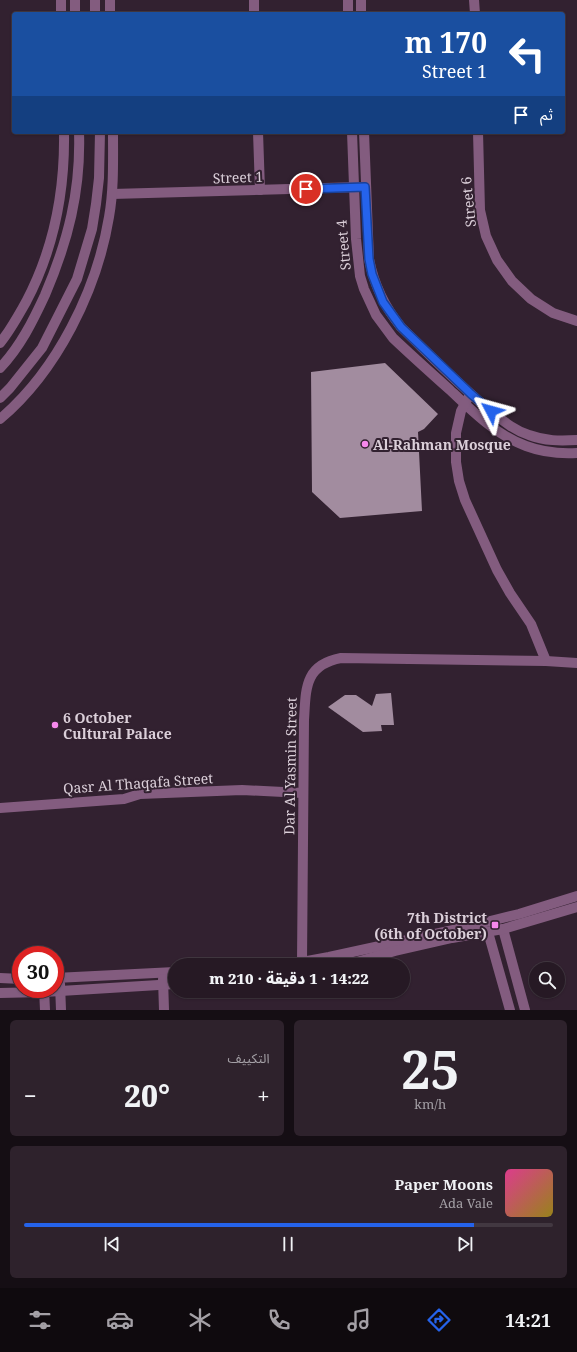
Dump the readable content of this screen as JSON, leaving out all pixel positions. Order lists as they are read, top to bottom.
{
  "streets": {
    "street": [
      "Street 1",
      "Street 6",
      "Street 4",
      "Dar Al Yasmin Street",
      "Qasr Al Thaqafa Street"
    ]
  },
  "crossings": [
    ["Street 1", "Street 4"],
    ["Dar Al Yasmin Street", "Qasr Al Thaqafa Street"]
  ],
  "places": {
    "other": ["Al-Rahman Mosque", "6 October Cultural Palace"],
    "transit": ["7th District (6th of October)"]
  },
  "page": {
    "turn": ["170 m", "Street 1"],
    "then": "ثم",
    "limit": "30",
    "trip": "14:22 · 1 دقيقة · 210 m",
    "tile": [
      ["25", "km/h"],
      "التكييف"
    ],
    "heat": ["−", "20°", "+"],
    "song": ["Paper Moons", "Ada Vale"],
    "tabs": "14:21"
  }
}
